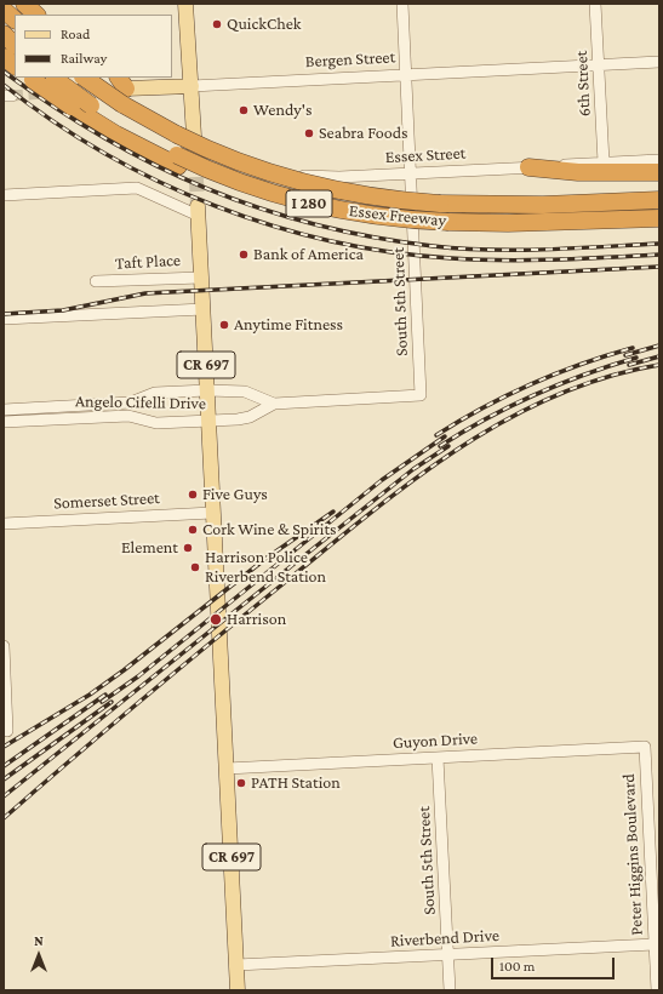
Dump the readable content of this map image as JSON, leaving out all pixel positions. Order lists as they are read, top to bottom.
{
  "streets": {
    "highway": ["I 280", "Essex Freeway"],
    "main road": ["Bergen Street", "CR 697"],
    "street": [
      "6th Street",
      "Essex Street",
      "Taft Place",
      "South 5th Street",
      "Angelo Cifelli Drive",
      "Somerset Street",
      "Guyon Drive",
      "Peter Higgins Boulevard",
      "Riverbend Drive"
    ]
  },
  "crossings": [
    ["Bergen Street", "6th Street"],
    ["Bergen Street", "Essex Freeway"],
    ["Bergen Street", "South 5th Street"],
    ["6th Street", "Essex Street"],
    ["Essex Street", "South 5th Street"],
    ["Taft Place", "CR 697"],
    ["South 5th Street", "Angelo Cifelli Drive"],
    ["South 5th Street", "Guyon Drive"],
    ["South 5th Street", "Riverbend Drive"],
    ["CR 697", "Angelo Cifelli Drive"],
    ["CR 697", "Somerset Street"],
    ["CR 697", "Guyon Drive"],
    ["CR 697", "Riverbend Drive"],
    ["Guyon Drive", "Peter Higgins Boulevard"],
    ["Peter Higgins Boulevard", "Riverbend Drive"]
  ],
  "places": [
    "QuickChek",
    "Wendy's",
    "Seabra Foods",
    "Bank of America",
    "Anytime Fitness",
    "Five Guys",
    "Cork Wine & Spirits",
    "Element",
    "Harrison Police Riverbend Station",
    "Harrison",
    "PATH Station"
  ],
  "legend": ["Road", "Railway"],
  "scale_bar": "100 m",
  "north": "top"
}
